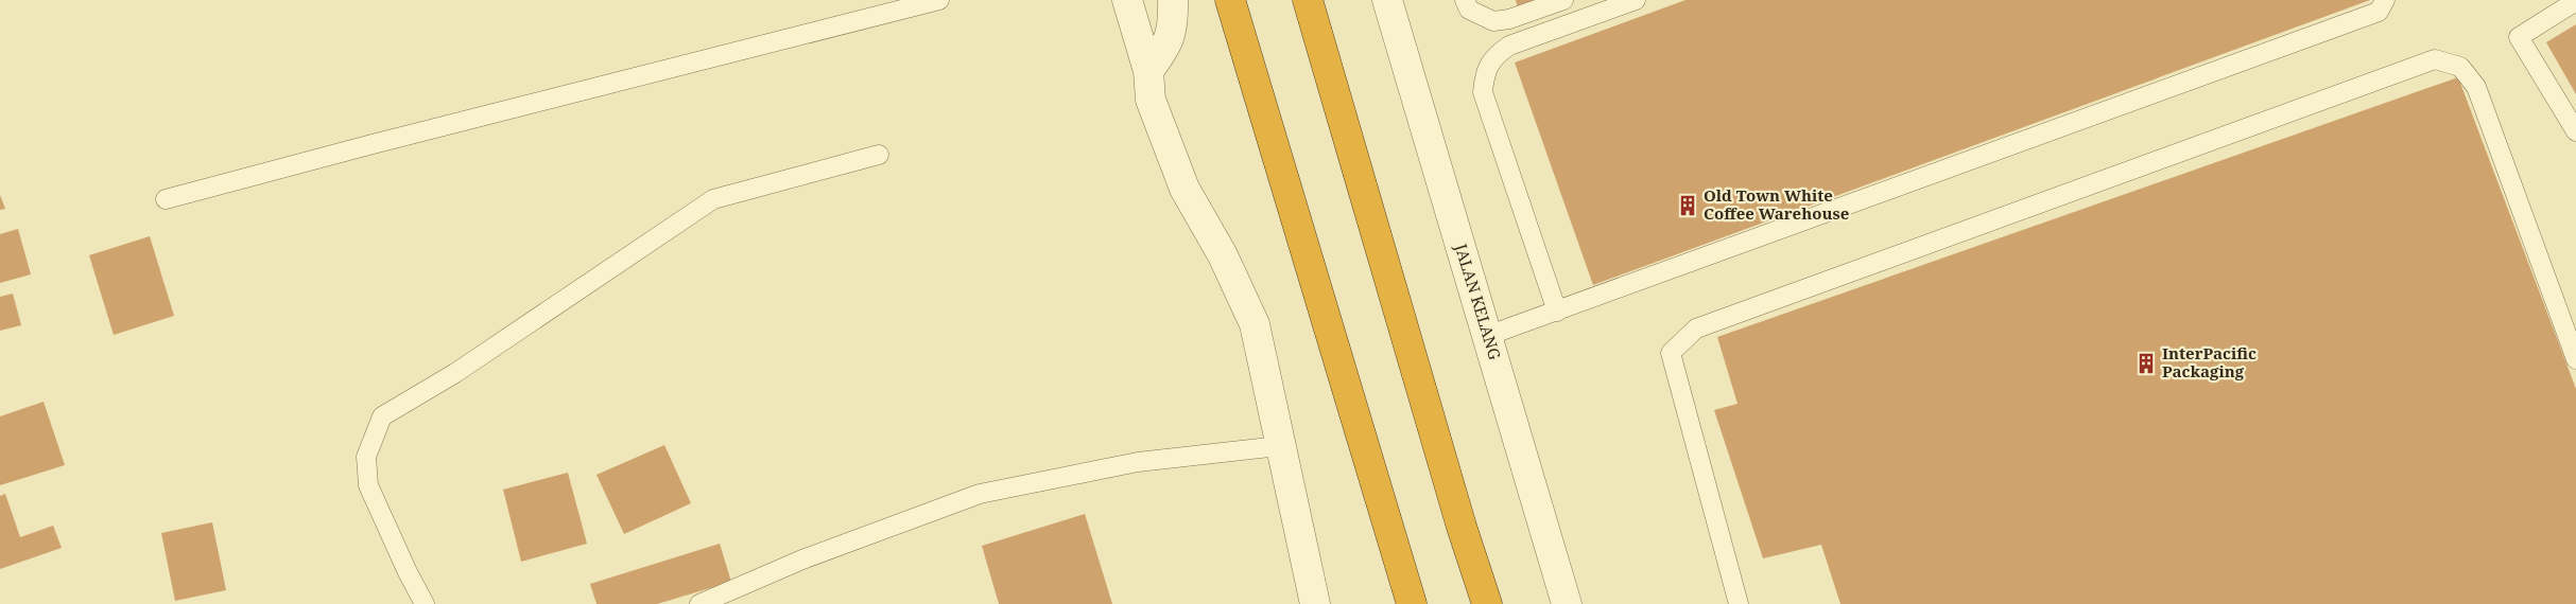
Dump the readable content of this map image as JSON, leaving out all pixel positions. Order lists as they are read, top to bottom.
{
  "streets": {
    "street": ["JALAN KELANG"]
  },
  "places": {
    "building": ["Old Town White Coffee Warehouse", "InterPacific Packaging"]
  }
}
